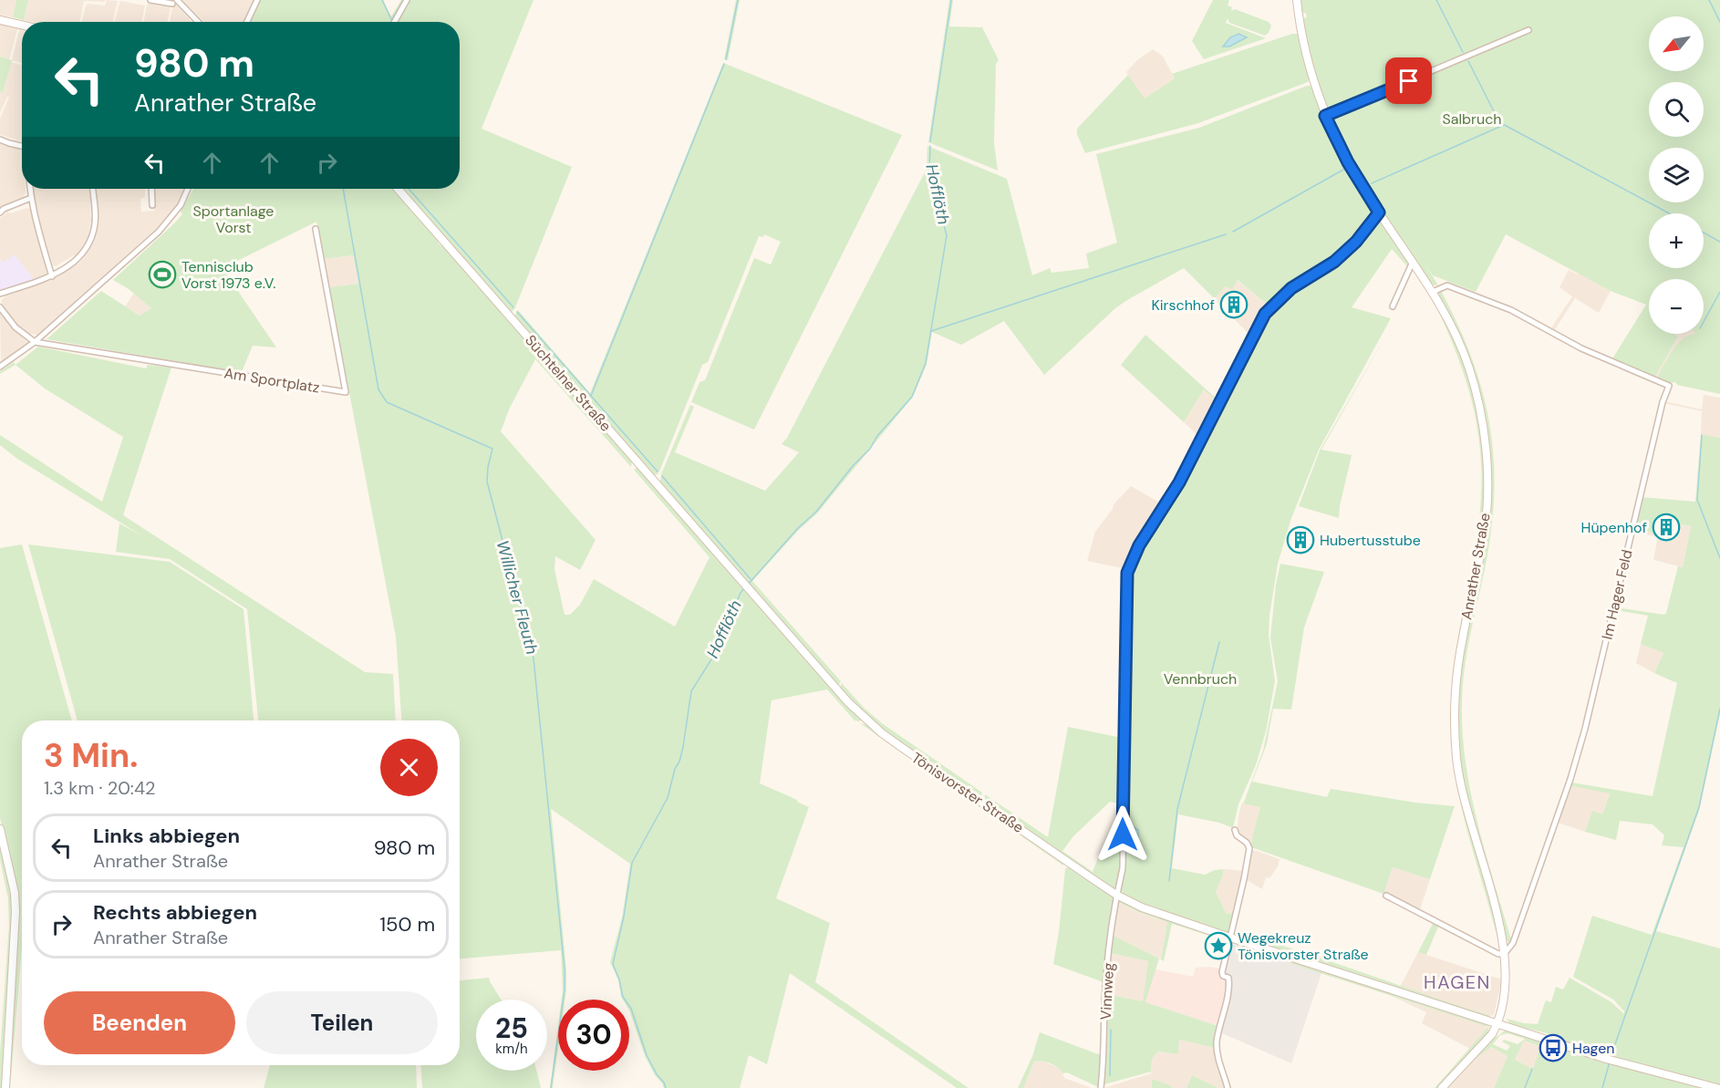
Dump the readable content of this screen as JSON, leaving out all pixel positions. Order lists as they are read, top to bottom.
{
  "streets": {
    "main road": ["Süchtelner Straße", "Anrather Straße", "Tönisvorster Straße"],
    "street": ["Am Sportplatz", "Im Hager Feld", "Vinnweg"]
  },
  "crossings": [
    ["Süchtelner Straße", "Tönisvorster Straße"],
    ["Anrather Straße", "Im Hager Feld"],
    ["Anrather Straße", "Tönisvorster Straße"],
    ["Tönisvorster Straße", "Vinnweg"]
  ],
  "districts": ["HAGEN"],
  "water": ["Hofflöth", "Willicher Fleuth"],
  "parks": ["Salbruch", "Sportanlage Vorst", "Vennbruch"],
  "places": {
    "sports": ["Tennisclub Vorst 1973 e.V."],
    "building": ["Kirschhof", "Hüpenhof", "Hubertusstube"],
    "place": ["Wegekreuz Tönisvorster Straße"],
    "bus stop": ["Hagen"]
  },
  "north": "bottom left",
  "page": {
    "map_buttons": ["+", "−"],
    "turn": ["980 m", "Anrather Straße"],
    "heading": ["3 Min.", "1.3 km · 20:42"],
    "list": [
      {
        "name": "Links abbiegen",
        "note": "Anrather Straße",
        "value": "980 m"
      },
      {
        "name": "Rechts abbiegen",
        "note": "Anrather Straße",
        "value": "150 m"
      }
    ],
    "buttons": ["Beenden", "Teilen"],
    "speed": "25 km/h",
    "limit": "30"
  }
}
